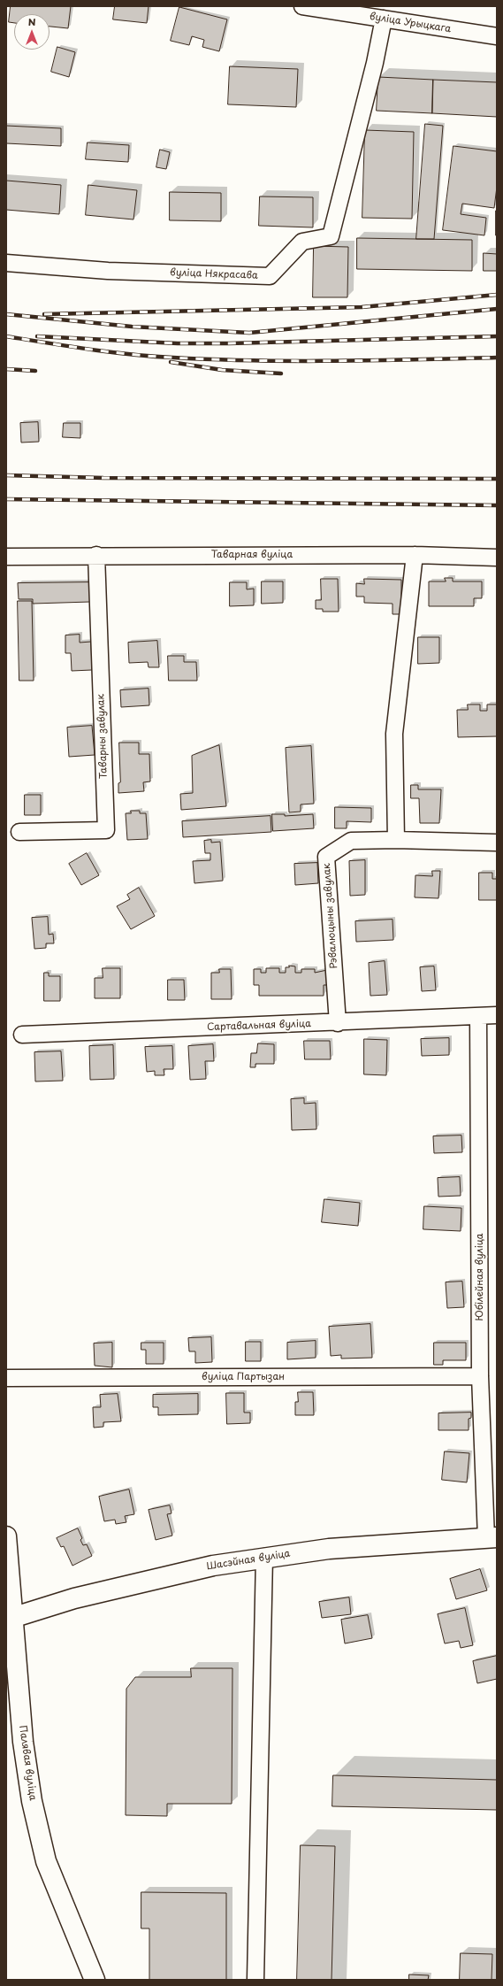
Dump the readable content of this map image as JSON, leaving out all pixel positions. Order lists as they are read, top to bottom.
{
  "streets": {
    "main road": ["Шасэйная вуліца", "Палявая вуліца"],
    "street": [
      "вуліца Урыцкага",
      "вуліца Някрасава",
      "Таварная вуліца",
      "Таварны завулак",
      "Рэвалюцыны завулак",
      "Сартавальная вуліца",
      "Юбілейная вуліца",
      "вуліца Партызан"
    ]
  },
  "crossings": [
    ["вуліца Урыцкага", "вуліца Някрасава"],
    ["Таварная вуліца", "Таварны завулак"],
    ["Рэвалюцыны завулак", "Сартавальная вуліца"],
    ["Сартавальная вуліца", "Юбілейная вуліца"],
    ["Юбілейная вуліца", "вуліца Партызан"],
    ["Юбілейная вуліца", "Шасэйная вуліца"],
    ["Шасэйная вуліца", "Палявая вуліца"]
  ],
  "north": "top"
}
